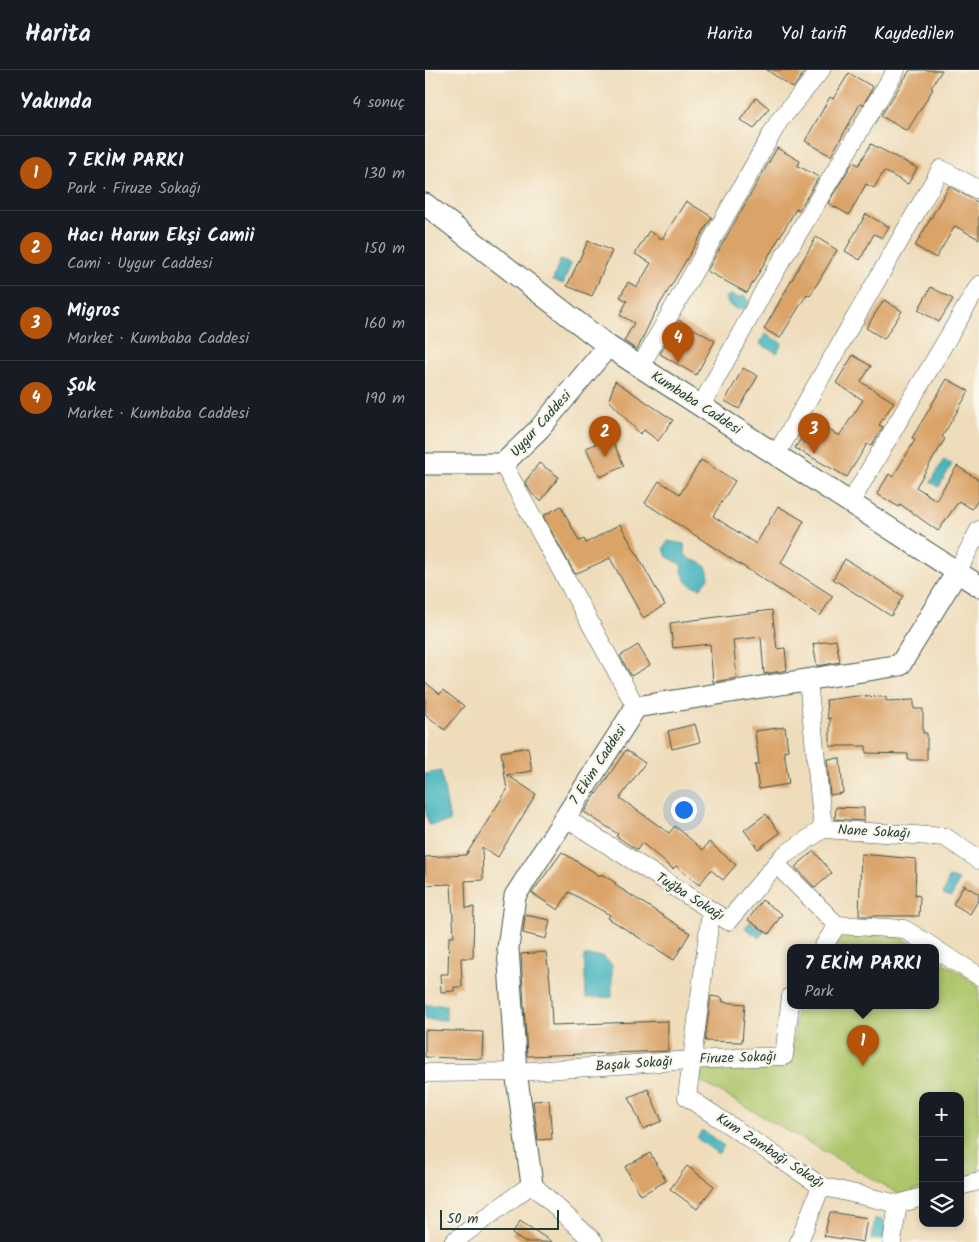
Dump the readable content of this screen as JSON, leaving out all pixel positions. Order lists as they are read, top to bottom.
{
  "streets": {
    "street": [
      "Kumbaba Caddesi",
      "Uygur Caddesi",
      "7 Ekim Caddesi",
      "Nane Sokağı",
      "Tuğba Sokağı",
      "Firuze Sokağı",
      "Başak Sokağı",
      "Kum Zambağı Sokağı"
    ]
  },
  "crossings": [
    ["Kumbaba Caddesi", "Uygur Caddesi"],
    ["7 Ekim Caddesi", "Tuğba Sokağı"],
    ["7 Ekim Caddesi", "Başak Sokağı"],
    ["Nane Sokağı", "Tuğba Sokağı"],
    ["Tuğba Sokağı", "Başak Sokağı"],
    ["Firuze Sokağı", "Başak Sokağı"],
    ["Firuze Sokağı", "Kum Zambağı Sokağı"],
    ["Başak Sokağı", "Kum Zambağı Sokağı"]
  ],
  "scale_bar": "50 m",
  "page": {
    "header": "Harita",
    "nav": ["Harita", "Yol tarifi", "Kaydedilen"],
    "heading": ["Yakında", "4 sonuç"],
    "list": [
      {
        "mark": "1",
        "name": "7 EKİM PARKI",
        "note": "Park · Firuze Sokağı",
        "value": "130 m"
      },
      {
        "mark": "2",
        "name": "Hacı Harun Ekşi Camii",
        "note": "Cami · Uygur Caddesi",
        "value": "150 m"
      },
      {
        "mark": "3",
        "name": "Migros",
        "note": "Market · Kumbaba Caddesi",
        "value": "160 m"
      },
      {
        "mark": "4",
        "name": "Şok",
        "note": "Market · Kumbaba Caddesi",
        "value": "190 m"
      }
    ],
    "pins": [
      "4",
      "3",
      "2",
      "1"
    ],
    "popup": ["7 EKİM PARKI", "Park"],
    "map_buttons": ["+", "−"],
    "scale": "50 m"
  }
}
